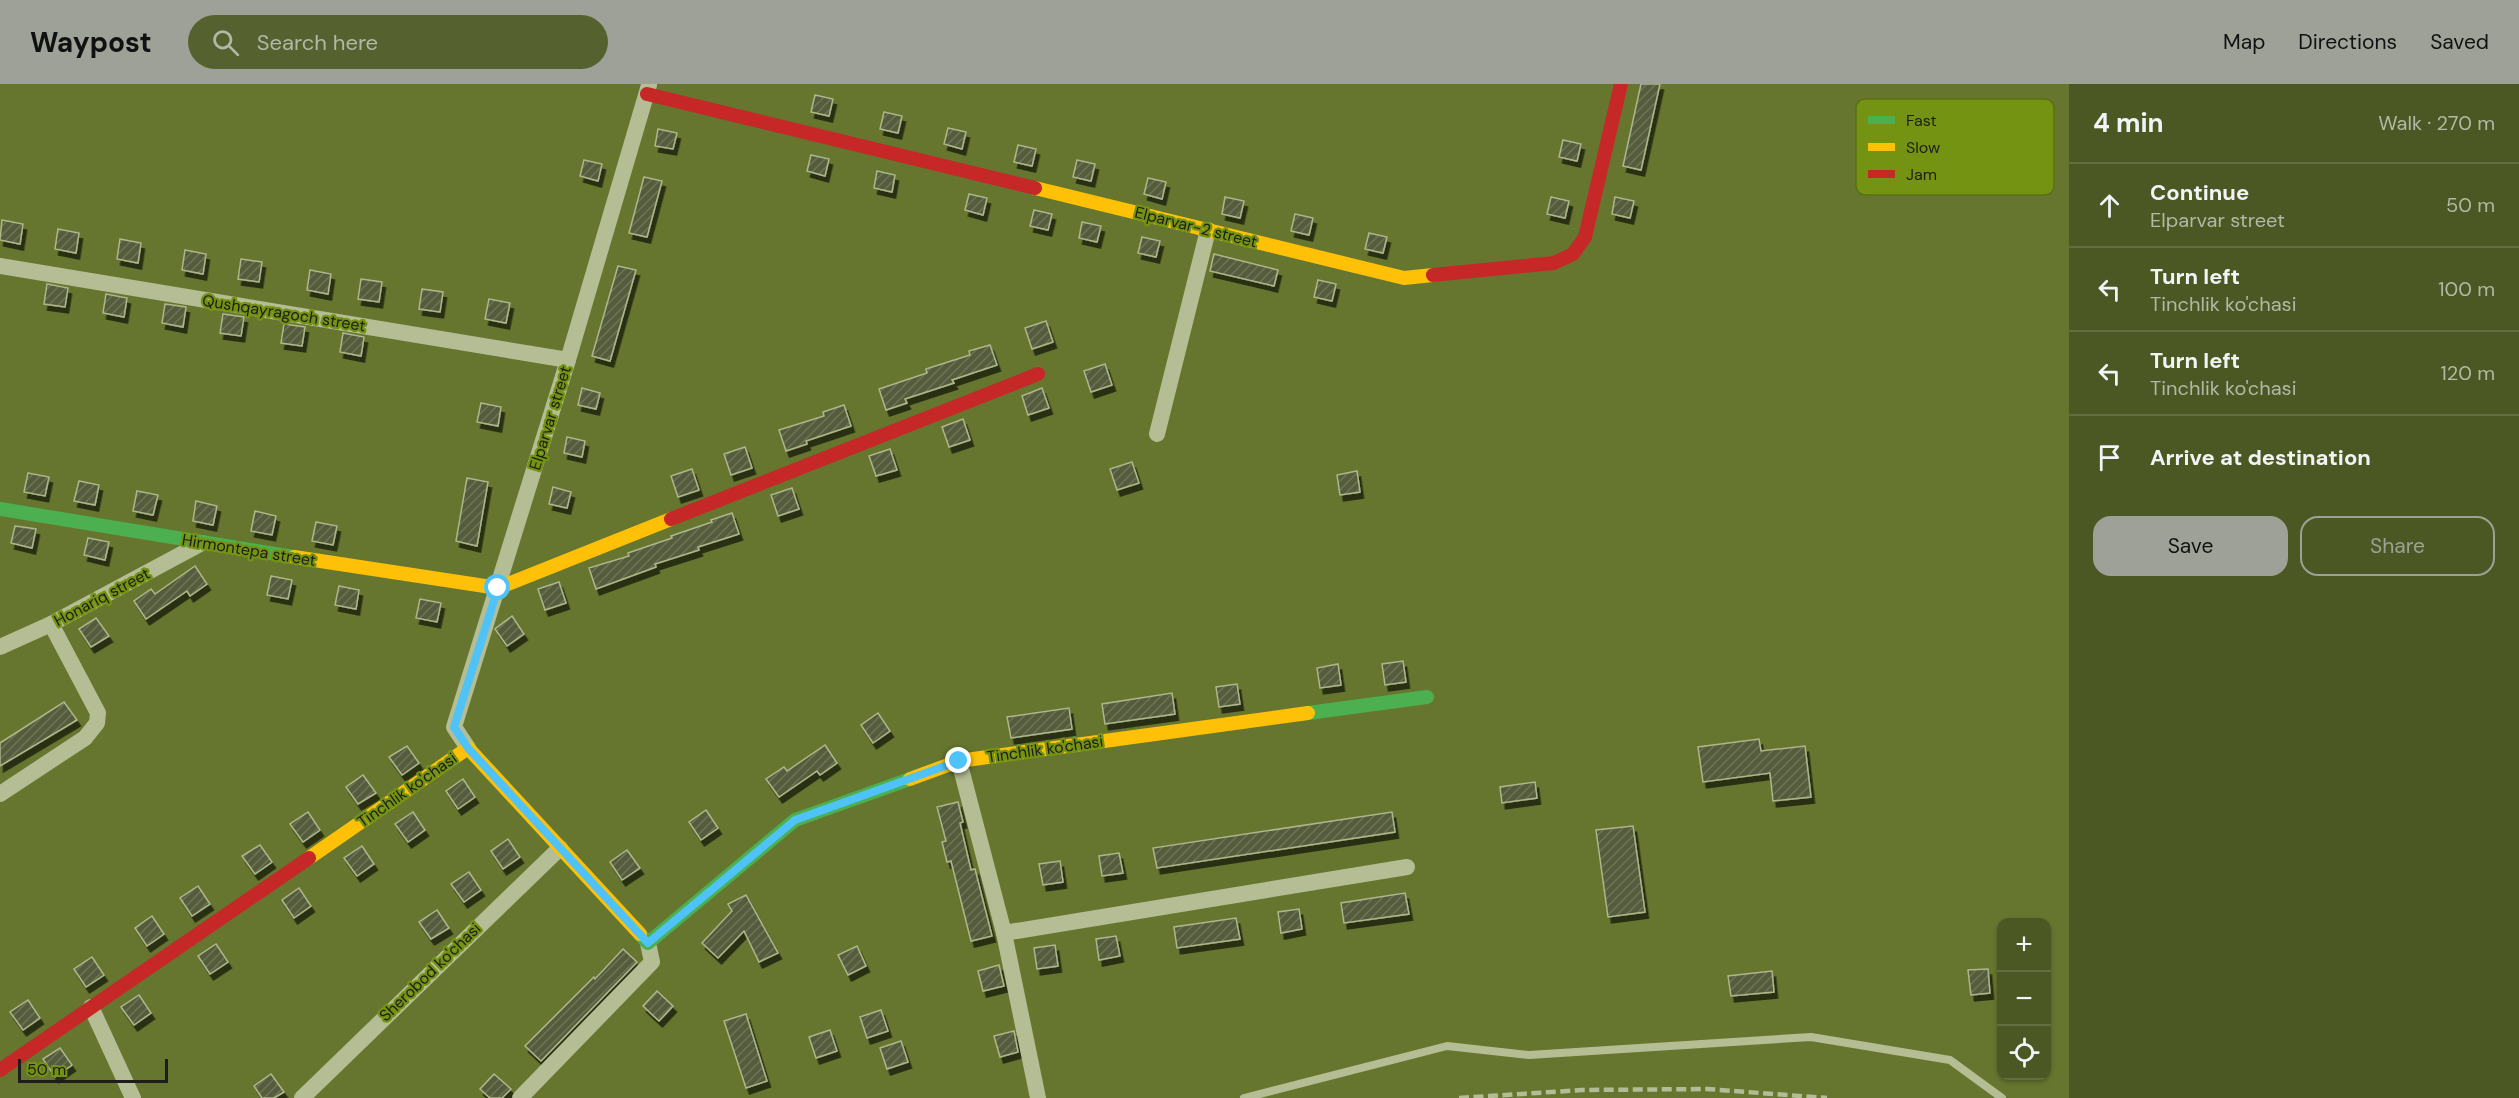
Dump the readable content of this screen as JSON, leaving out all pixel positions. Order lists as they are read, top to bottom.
{
  "streets": {
    "street": [
      "Elparvar-2 street",
      "Qushqayragoch street",
      "Elparvar street",
      "Hirmontepa street",
      "Honariq street",
      "Tinchlik ko'chasi",
      "Sherobod ko'chasi"
    ]
  },
  "crossings": [
    ["Elparvar-2 street", "Elparvar street"],
    ["Qushqayragoch street", "Elparvar street"],
    ["Elparvar street", "Hirmontepa street"],
    ["Elparvar street", "Tinchlik ko'chasi"],
    ["Hirmontepa street", "Honariq street"],
    ["Tinchlik ko'chasi", "Sherobod ko'chasi"]
  ],
  "legend": ["Fast", "Slow", "Jam"],
  "scale_bar": "50 m",
  "page": {
    "header": "Waypost",
    "search": "Search here",
    "nav": ["Map", "Directions", "Saved"],
    "heading": ["4 min", "Walk · 270 m"],
    "list": [
      ["Continue", "Elparvar street", "50 m"],
      ["Turn left", "Tinchlik ko'chasi", "100 m"],
      ["Turn left", "Tinchlik ko'chasi", "120 m"],
      "Arrive at destination"
    ],
    "buttons": ["Save", "Share"],
    "map_buttons": ["+", "−"],
    "scale": "50 m"
  }
}
